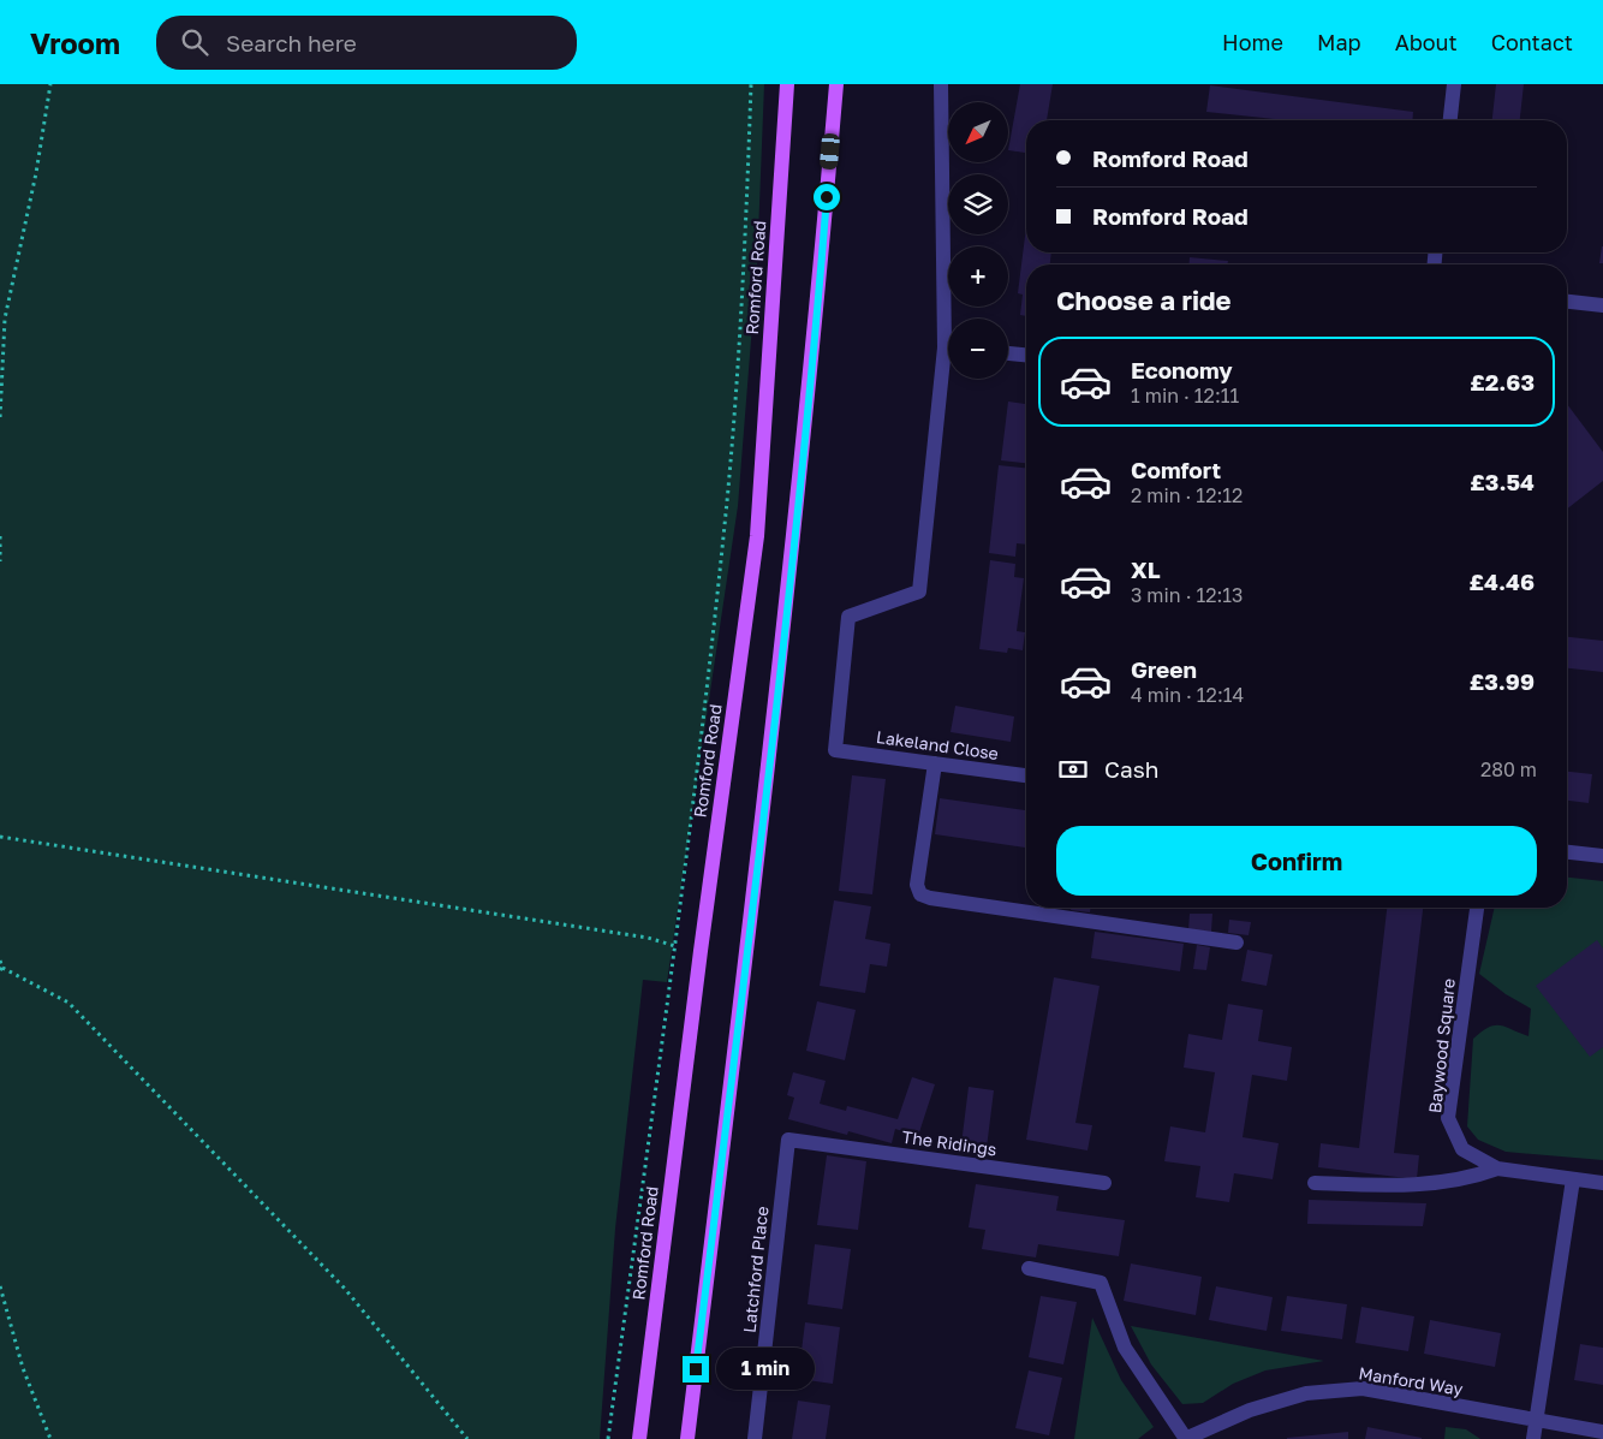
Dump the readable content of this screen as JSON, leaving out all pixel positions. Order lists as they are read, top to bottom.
{
  "streets": {
    "main road": ["Romford Road"],
    "street": [
      "Lakeland Close",
      "Baywood Square",
      "The Ridings",
      "Latchford Place",
      "Manford Way"
    ]
  },
  "crossings": [
    ["The Ridings", "Latchford Place"]
  ],
  "north": "bottom left",
  "page": {
    "header": "Vroom",
    "search": "Search here",
    "nav": [
      "Home",
      "Map",
      "About",
      "Contact"
    ],
    "map_buttons": ["+", "−"],
    "banner": ["Romford Road", "Romford Road"],
    "heading": "Choose a ride",
    "list": [
      {
        "name": "Economy",
        "note": "1 min · 12:11",
        "value": "£2.63"
      },
      {
        "name": "Comfort",
        "note": "2 min · 12:12",
        "value": "£3.54"
      },
      {
        "name": "XL",
        "note": "3 min · 12:13",
        "value": "£4.46"
      },
      {
        "name": "Green",
        "note": "4 min · 12:14",
        "value": "£3.99"
      }
    ],
    "pay": ["Cash", "280 m"],
    "buttons": "Confirm",
    "bubble": "1 min"
  }
}
